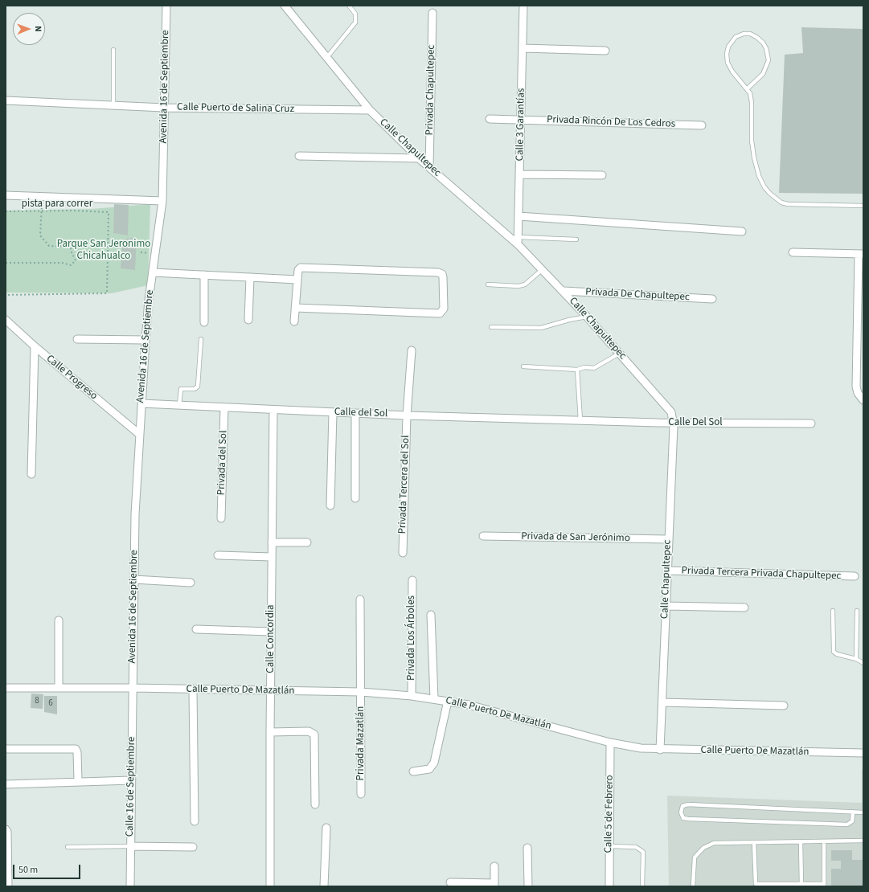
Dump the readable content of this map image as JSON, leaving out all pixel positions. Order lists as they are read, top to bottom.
{
  "streets": {
    "street": [
      "Avenida 16 de Septiembre",
      "Privada Chapultepec",
      "Calle Puerto de Salina Cruz",
      "Privada Rincón De Los Cedros",
      "Calle 3 Garantías",
      "Calle Chapultepec",
      "Privada De Chapultepec",
      "Calle Progreso",
      "Calle del Sol",
      "Calle Del Sol",
      "Privada del Sol",
      "Privada Tercera del Sol",
      "Privada de San Jerónimo",
      "Privada Tercera Privada Chapultepec",
      "Privada Los Árboles",
      "Calle Concordia",
      "Calle Puerto De Mazatlán",
      "Privada Mazatlán",
      "Calle 16 de Septiembre",
      "Calle 5 de Febrero"
    ],
    "path": ["pista para correr"]
  },
  "crossings": [
    ["Avenida 16 de Septiembre", "Calle Puerto de Salina Cruz"],
    ["Avenida 16 de Septiembre", "Calle Progreso"],
    ["Avenida 16 de Septiembre", "Calle del Sol"],
    ["Avenida 16 de Septiembre", "Calle Puerto De Mazatlán"],
    ["Avenida 16 de Septiembre", "Calle 16 de Septiembre"],
    ["Privada Chapultepec", "Calle Chapultepec"],
    ["Calle Puerto de Salina Cruz", "Calle Chapultepec"],
    ["Privada Rincón De Los Cedros", "Calle 3 Garantías"],
    ["Calle 3 Garantías", "Calle Chapultepec"],
    ["Calle Chapultepec", "Privada De Chapultepec"],
    ["Calle Chapultepec", "Calle Del Sol"],
    ["Calle Chapultepec", "Privada de San Jerónimo"],
    ["Calle Chapultepec", "Privada Tercera Privada Chapultepec"],
    ["Calle Chapultepec", "Calle Puerto De Mazatlán"],
    ["Calle del Sol", "Calle Del Sol"],
    ["Calle del Sol", "Privada del Sol"],
    ["Calle del Sol", "Privada Tercera del Sol"],
    ["Calle del Sol", "Calle Concordia"],
    ["Privada Los Árboles", "Calle Puerto De Mazatlán"],
    ["Calle Concordia", "Calle Puerto De Mazatlán"],
    ["Calle Puerto De Mazatlán", "Privada Mazatlán"],
    ["Calle Puerto De Mazatlán", "Calle 16 de Septiembre"],
    ["Calle Puerto De Mazatlán", "Calle 5 de Febrero"]
  ],
  "parks": ["Parque San Jeronimo Chicahualco"],
  "house_numbers": ["8", "6"],
  "scale_bar": "50 m",
  "north": "right"
}
